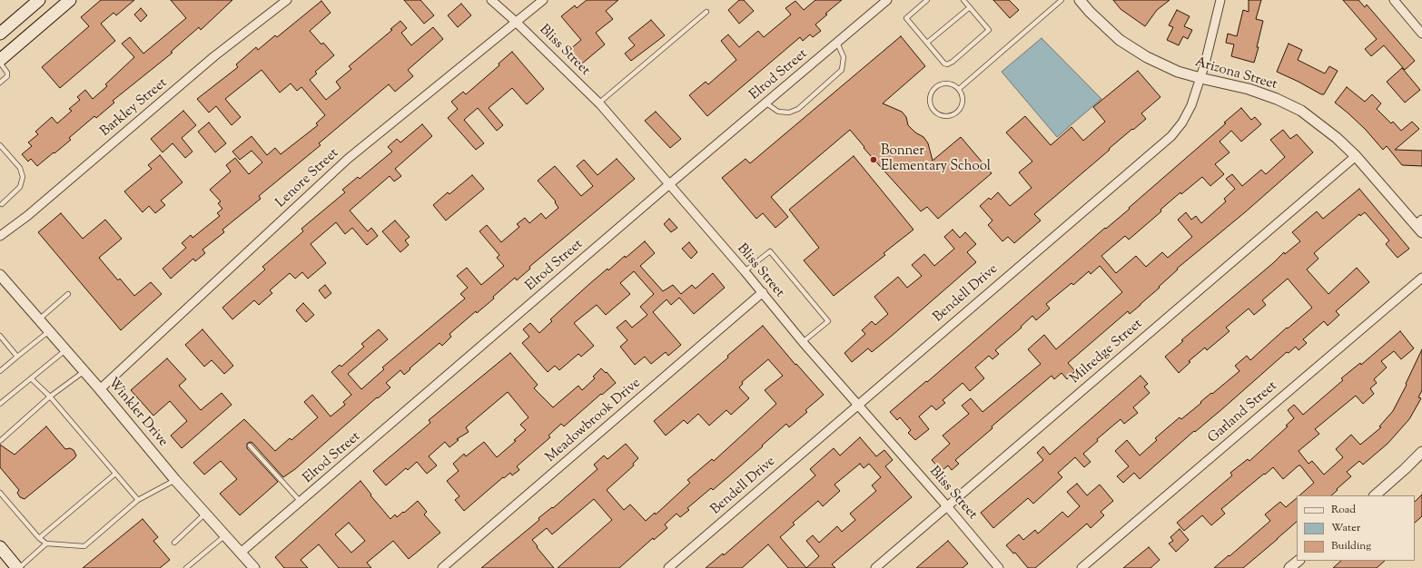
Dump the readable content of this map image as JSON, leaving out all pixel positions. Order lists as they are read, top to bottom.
{
  "streets": {
    "street": [
      "Bliss Street",
      "Arizona Street",
      "Elrod Street",
      "Barkley Street",
      "Lenore Street",
      "Bendell Drive",
      "Milredge Street",
      "Winkler Drive",
      "Garland Street",
      "Meadowbrook Drive"
    ]
  },
  "crossings": [
    ["Bliss Street", "Elrod Street"],
    ["Bliss Street", "Lenore Street"],
    ["Bliss Street", "Bendell Drive"],
    ["Bliss Street", "Milredge Street"],
    ["Bliss Street", "Meadowbrook Drive"],
    ["Arizona Street", "Bendell Drive"],
    ["Arizona Street", "Milredge Street"],
    ["Elrod Street", "Winkler Drive"],
    ["Lenore Street", "Winkler Drive"]
  ],
  "places": ["Bonner Elementary School"],
  "legend": ["Road", "Water", "Building"]
}
